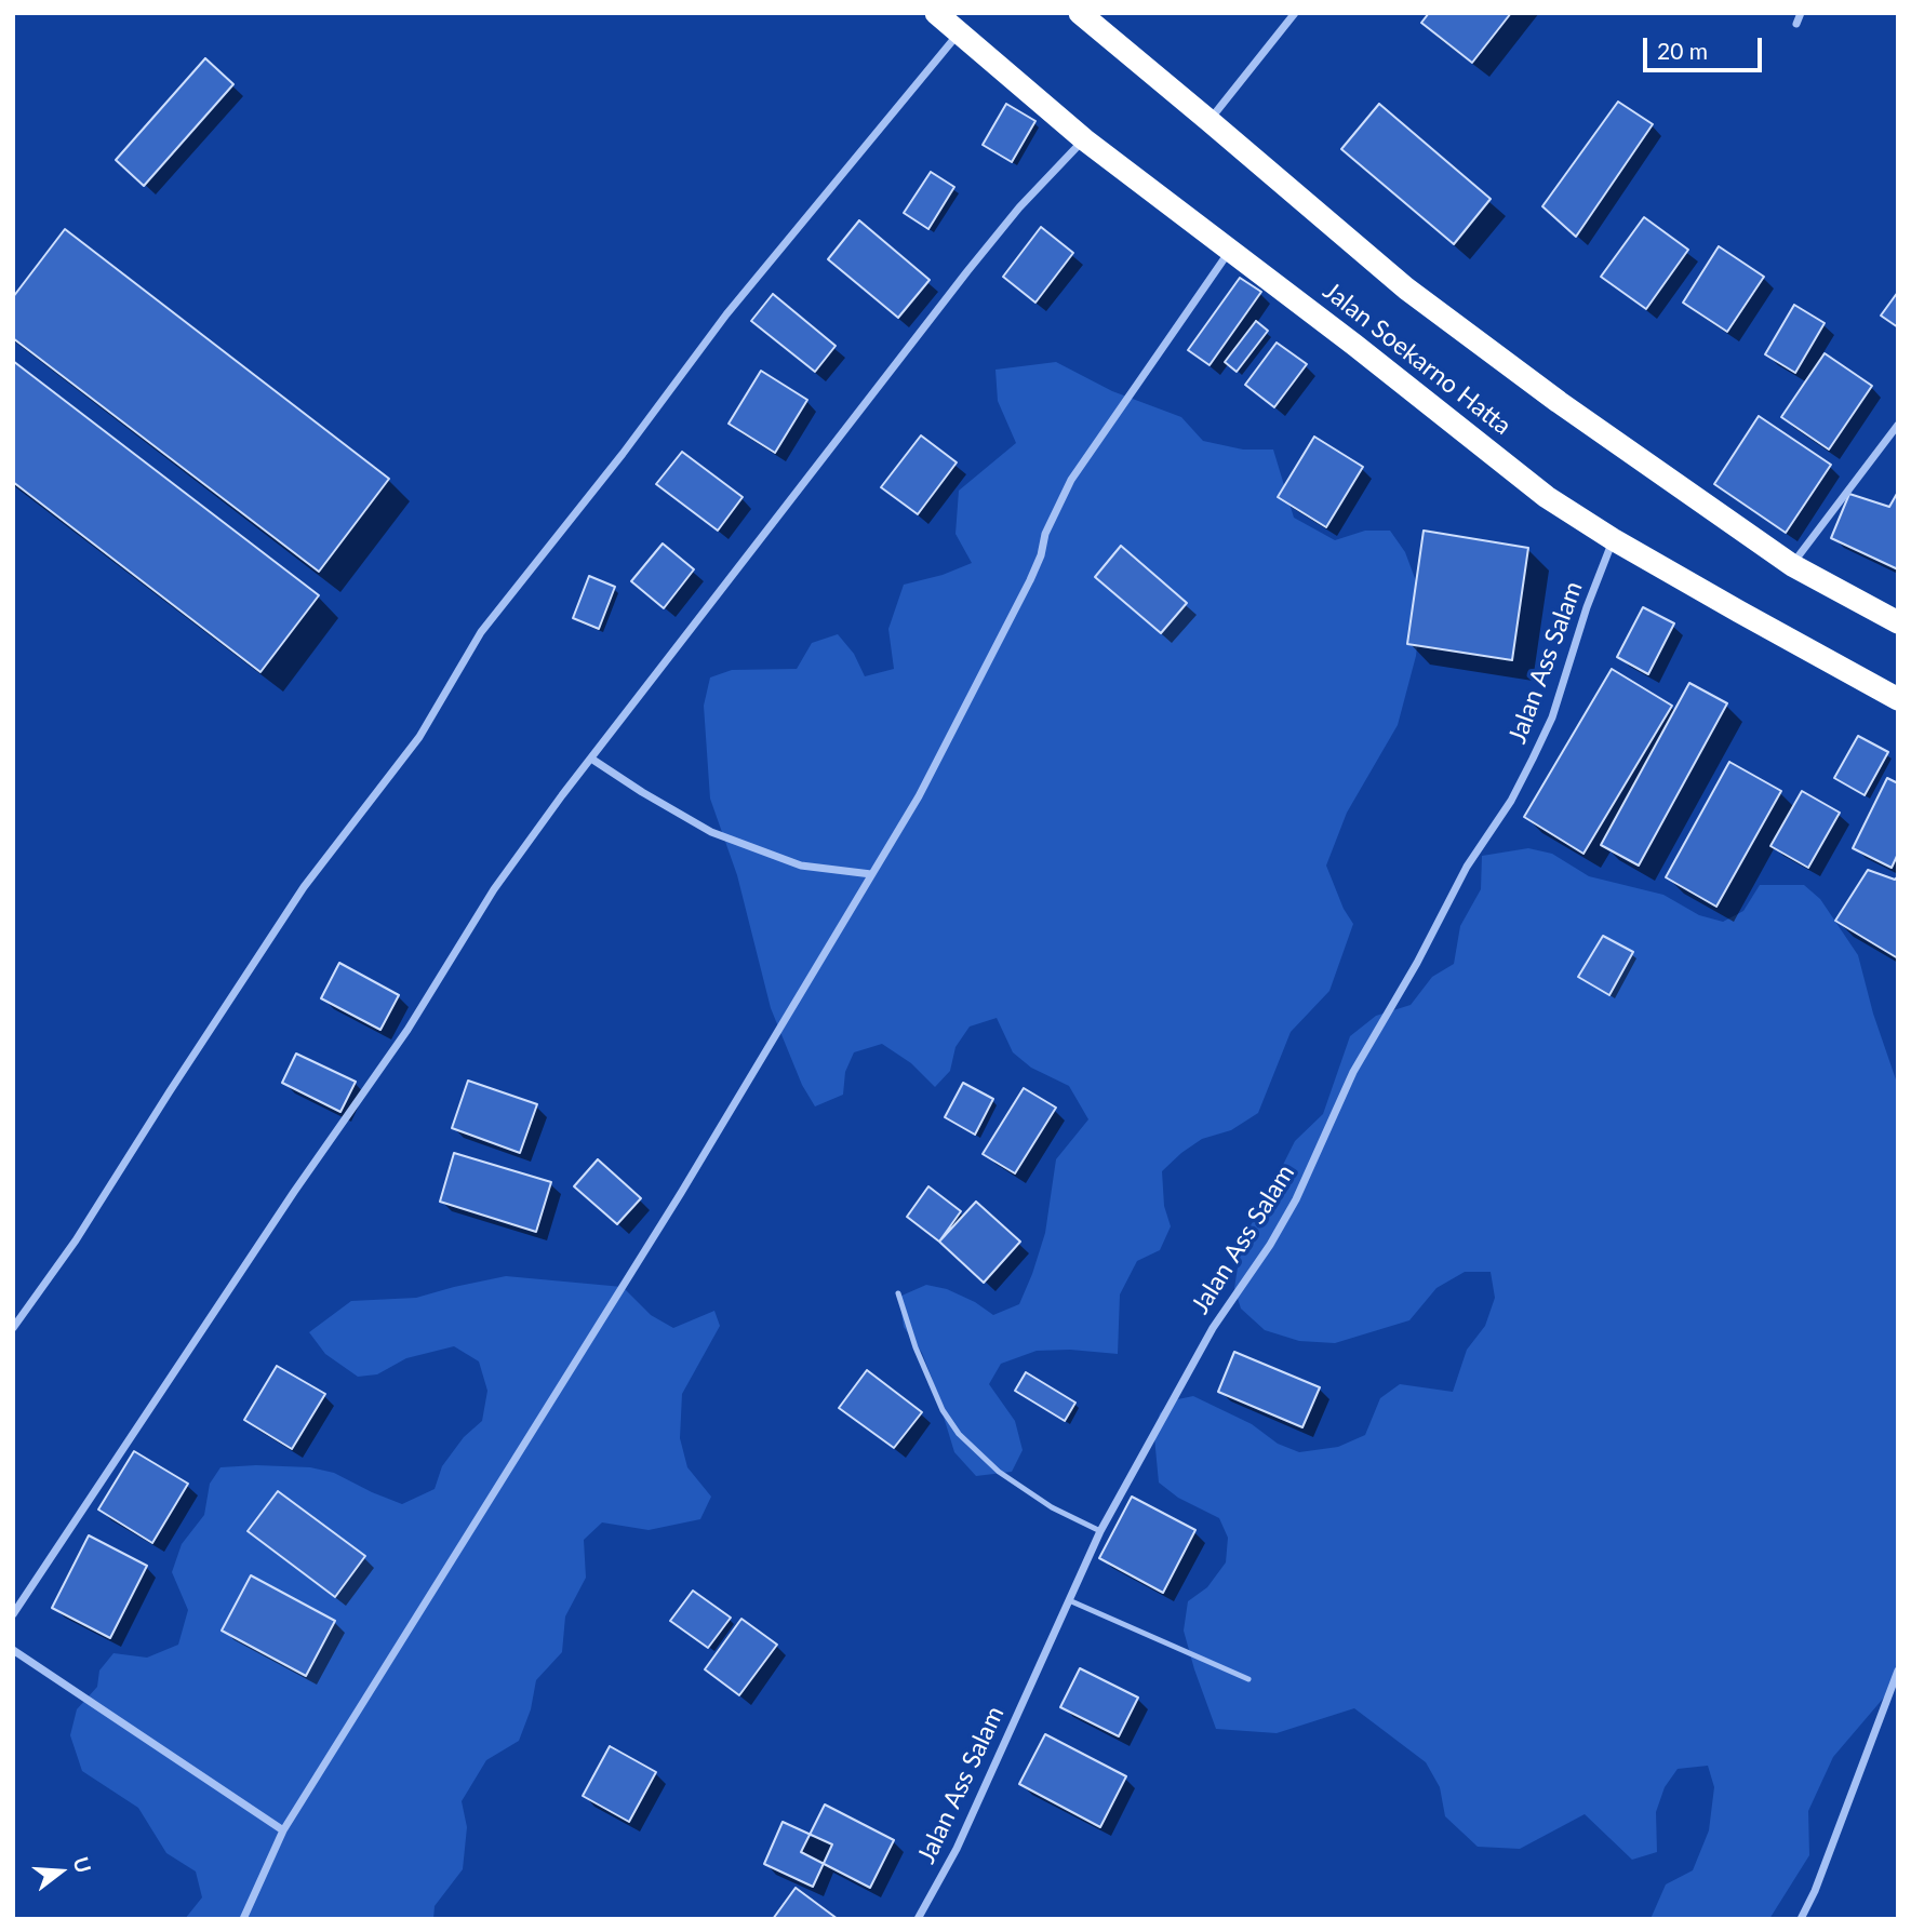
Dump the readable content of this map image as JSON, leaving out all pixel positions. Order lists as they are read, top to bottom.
{
  "streets": {
    "highway": ["Jalan Soekarno Hatta"],
    "street": ["Jalan Ass Salam"]
  },
  "crossings": [
    ["Jalan Soekarno Hatta", "Jalan Ass Salam"]
  ],
  "scale_bar": "20 m",
  "north": "right"
}
